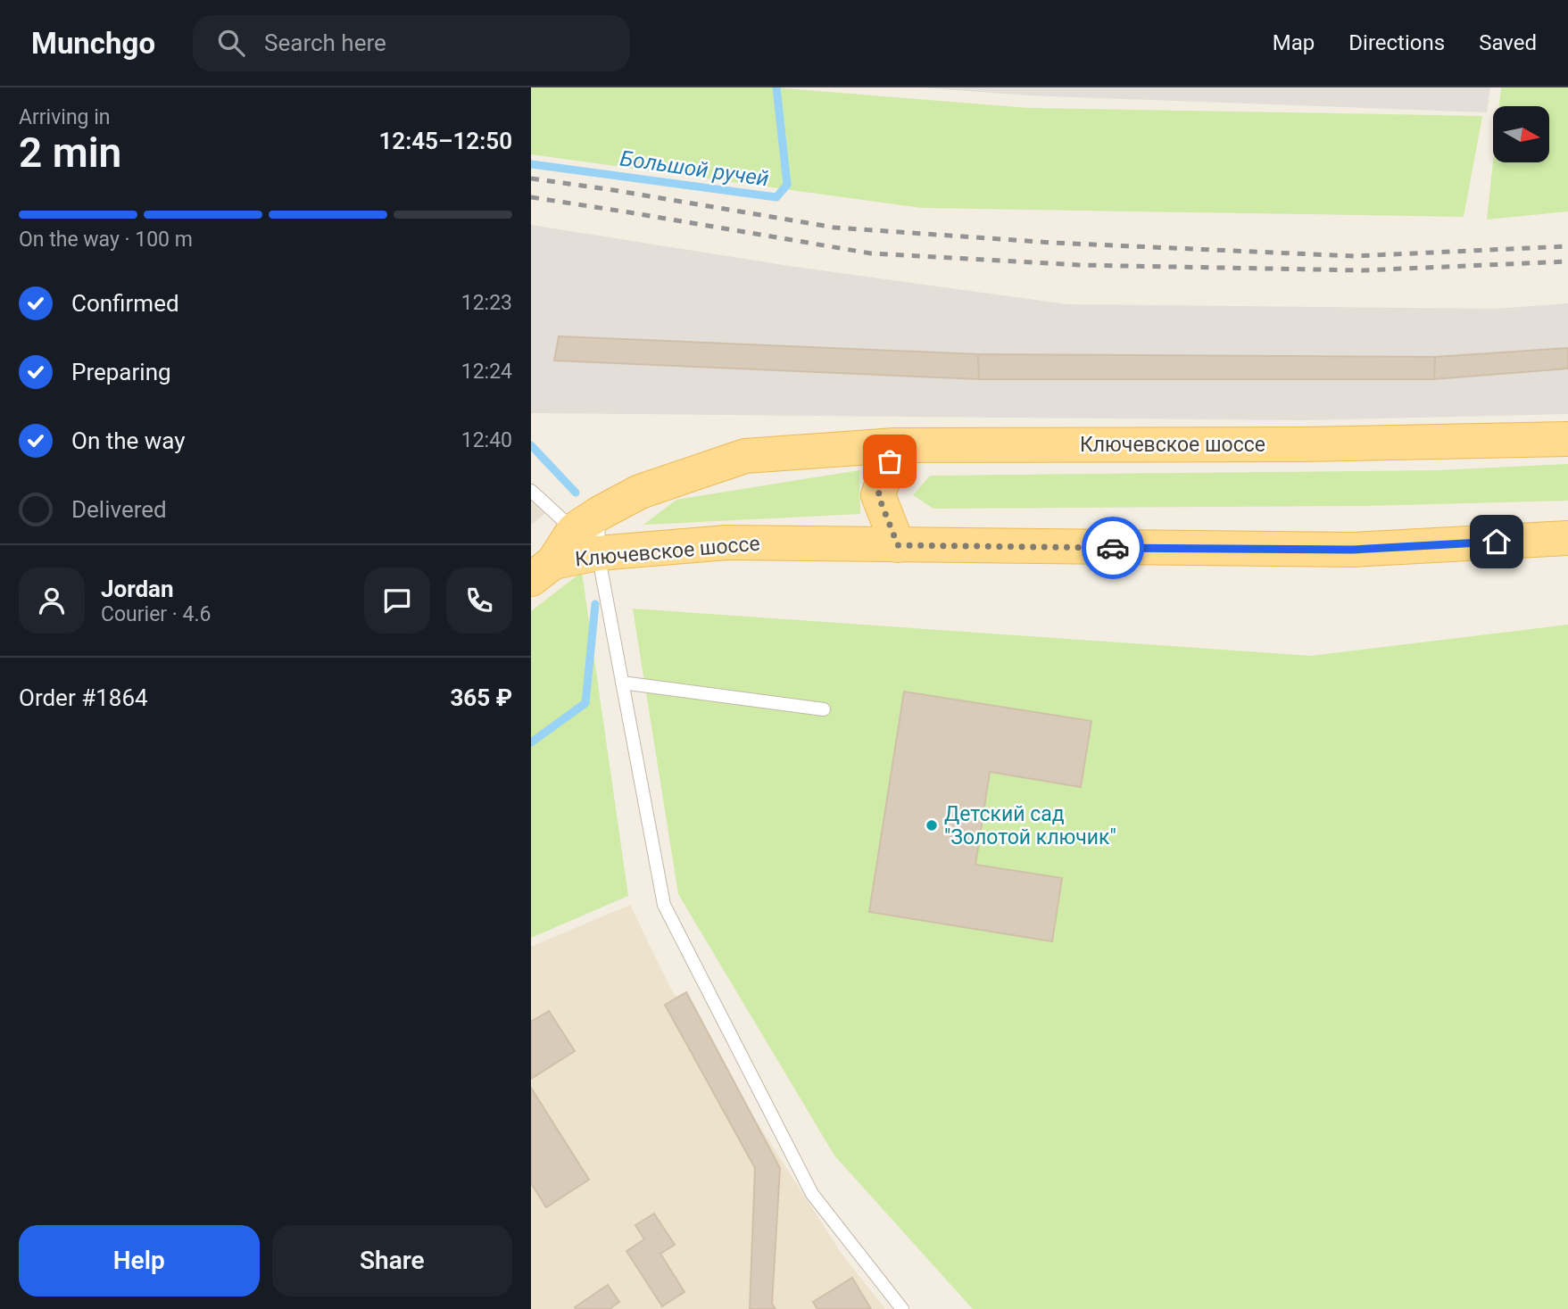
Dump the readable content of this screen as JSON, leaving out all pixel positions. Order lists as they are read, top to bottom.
{
  "streets": {
    "main road": ["Ключевское шоссе"]
  },
  "water": ["Большой ручей"],
  "places": ["Детский сад \"Золотой ключик\""],
  "north": "right",
  "page": {
    "header": "Munchgo",
    "search": "Search here",
    "nav": ["Map", "Directions", "Saved"],
    "heading": ["2 min", "Arriving in", "12:45–12:50"],
    "panel": [
      "Jordan",
      "Courier · 4.6",
      "Order #1864",
      "365 ₽"
    ],
    "bar": "On the way · 100 m",
    "list": [
      ["Confirmed", "12:23"],
      ["Preparing", "12:24"],
      ["On the way", "12:40"],
      "Delivered"
    ],
    "buttons": ["Help", "Share"]
  }
}
